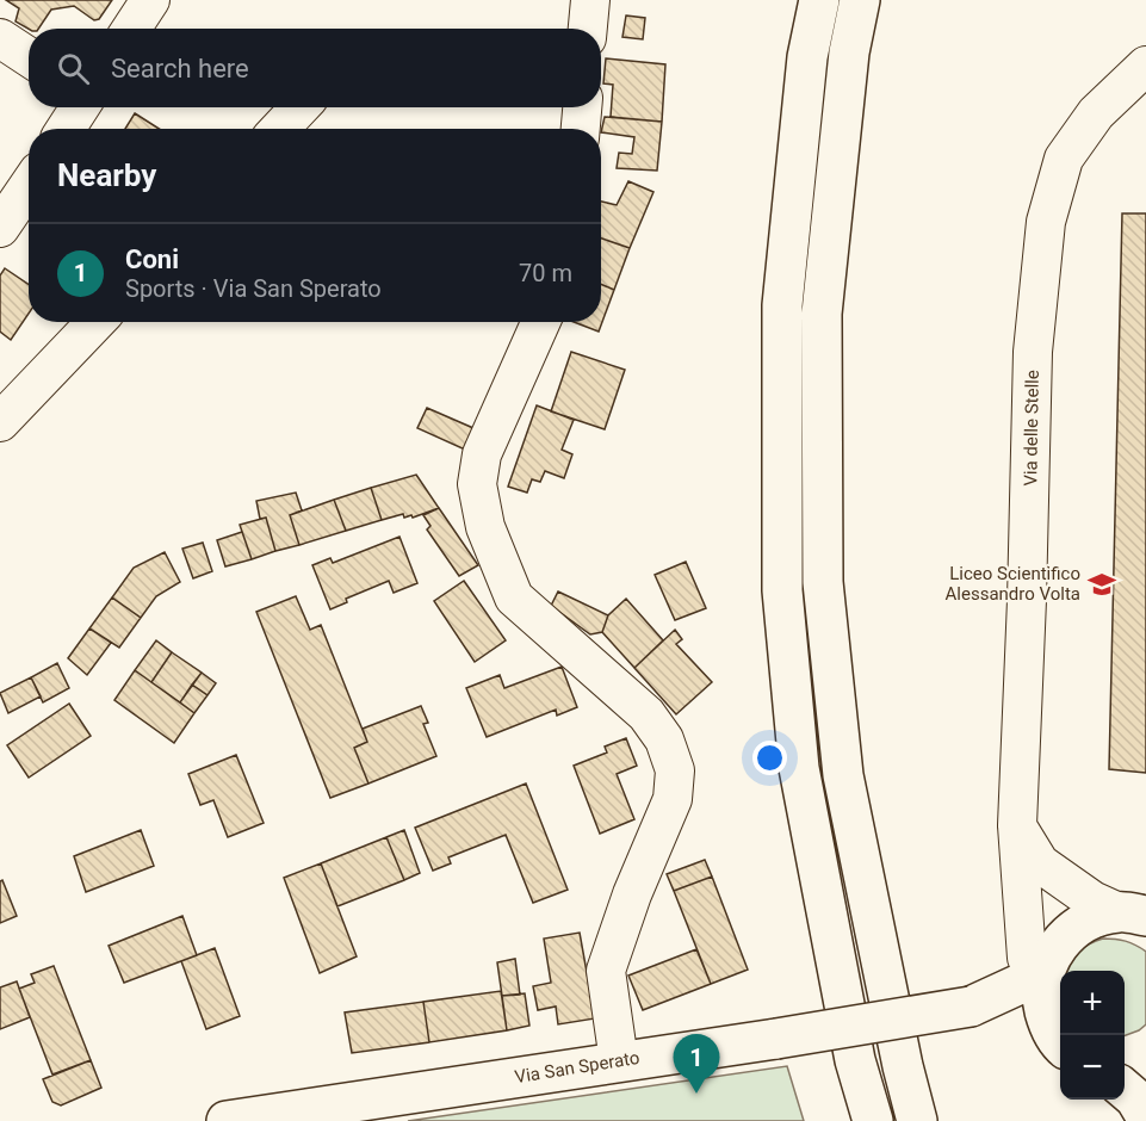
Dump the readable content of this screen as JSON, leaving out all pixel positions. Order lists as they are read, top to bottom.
{
  "streets": {
    "main road": ["Via San Sperato"],
    "street": ["Via delle Stelle"]
  },
  "places": {
    "school or university": ["Liceo Scientifico Alessandro Volta"]
  },
  "page": {
    "search": "Search here",
    "heading": "Nearby",
    "list": [
      {
        "mark": "1",
        "name": "Coni",
        "note": "Sports · Via San Sperato",
        "value": "70 m"
      }
    ],
    "map_buttons": ["+", "−"],
    "pins": "1"
  }
}
